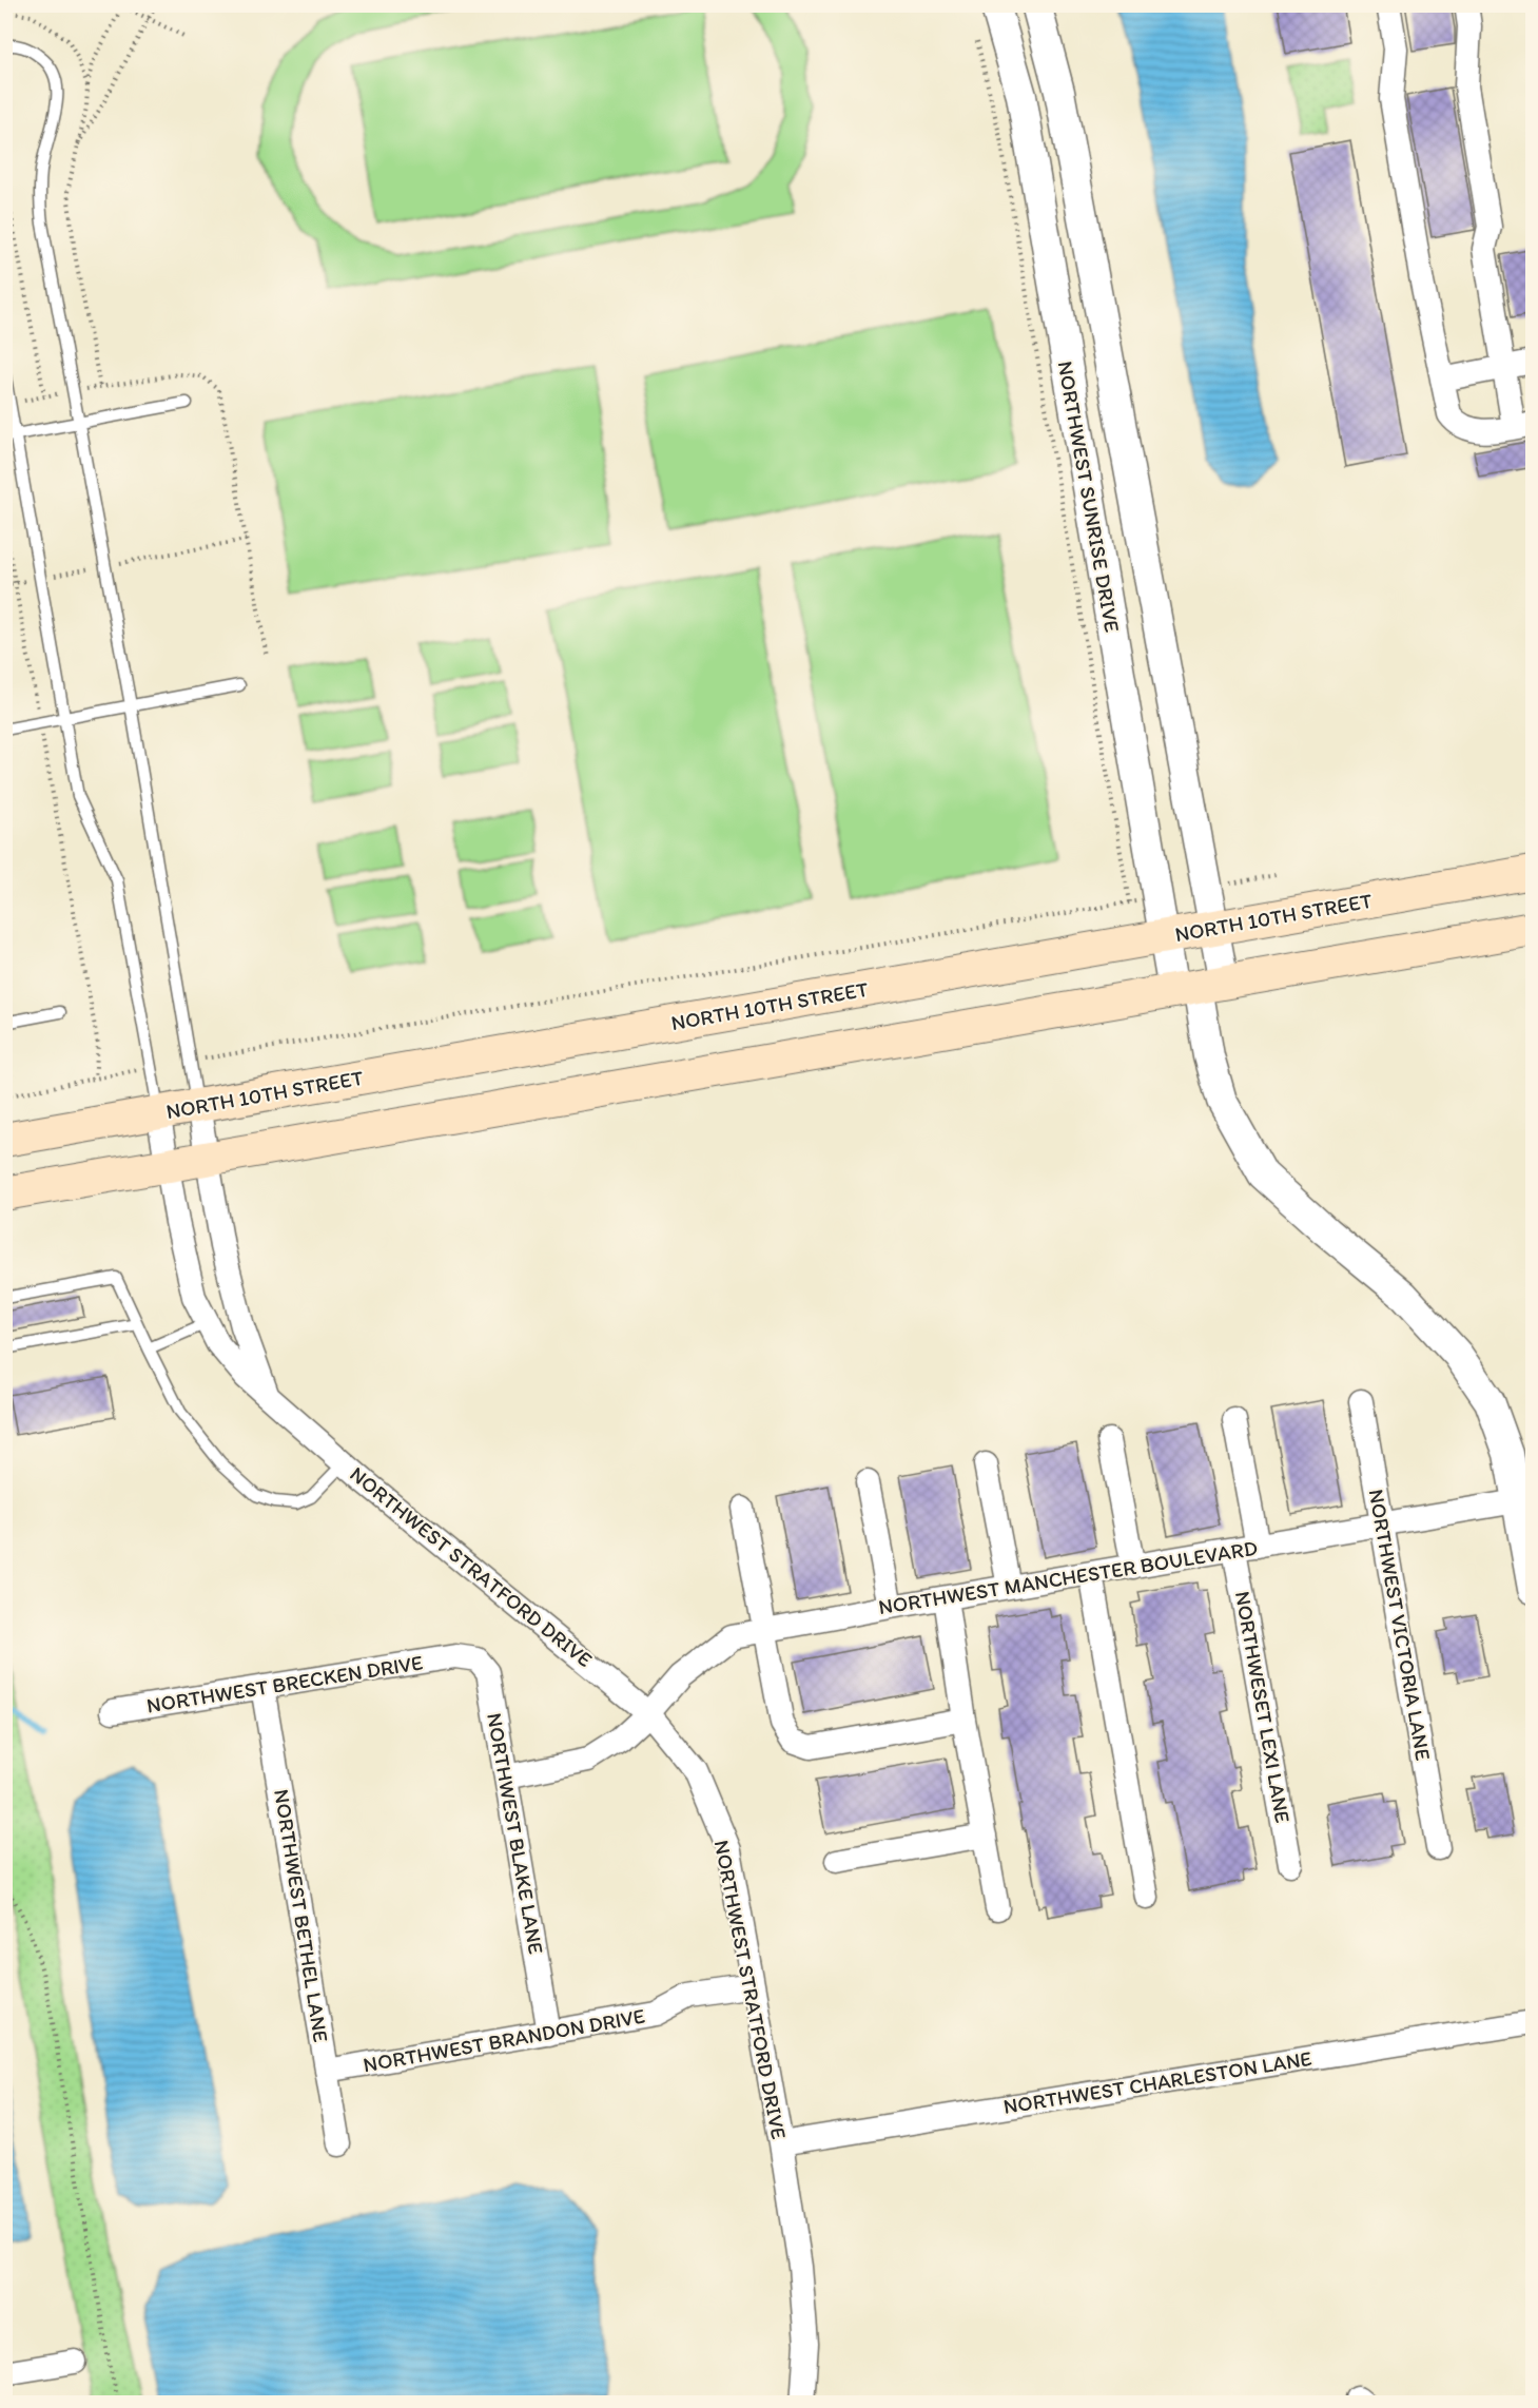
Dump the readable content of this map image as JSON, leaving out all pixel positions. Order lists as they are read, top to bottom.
{
  "streets": {
    "main road": ["NORTH 10TH STREET"],
    "street": [
      "NORTHWEST SUNRISE DRIVE",
      "NORTHWEST STRATFORD DRIVE",
      "NORTHWEST MANCHESTER BOULEVARD",
      "NORTHWEST VICTORIA LANE",
      "NORTHWEST BRECKEN DRIVE",
      "NORTHWESET LEXI LANE",
      "NORTHWEST BLAKE LANE",
      "NORTHWEST BETHEL LANE",
      "NORTHWEST BRANDON DRIVE",
      "NORTHWEST CHARLESTON LANE"
    ]
  },
  "crossings": [
    ["NORTHWEST SUNRISE DRIVE", "NORTH 10TH STREET"],
    ["NORTHWEST SUNRISE DRIVE", "NORTHWEST MANCHESTER BOULEVARD"],
    ["NORTH 10TH STREET", "NORTHWEST STRATFORD DRIVE"],
    ["NORTHWEST STRATFORD DRIVE", "NORTHWEST MANCHESTER BOULEVARD"],
    ["NORTHWEST STRATFORD DRIVE", "NORTHWEST BRANDON DRIVE"],
    ["NORTHWEST STRATFORD DRIVE", "NORTHWEST CHARLESTON LANE"],
    ["NORTHWEST MANCHESTER BOULEVARD", "NORTHWEST VICTORIA LANE"],
    ["NORTHWEST MANCHESTER BOULEVARD", "NORTHWESET LEXI LANE"],
    ["NORTHWEST MANCHESTER BOULEVARD", "NORTHWEST BLAKE LANE"],
    ["NORTHWEST BRECKEN DRIVE", "NORTHWEST BLAKE LANE"],
    ["NORTHWEST BRECKEN DRIVE", "NORTHWEST BETHEL LANE"],
    ["NORTHWEST BLAKE LANE", "NORTHWEST BRANDON DRIVE"],
    ["NORTHWEST BETHEL LANE", "NORTHWEST BRANDON DRIVE"]
  ]
}
